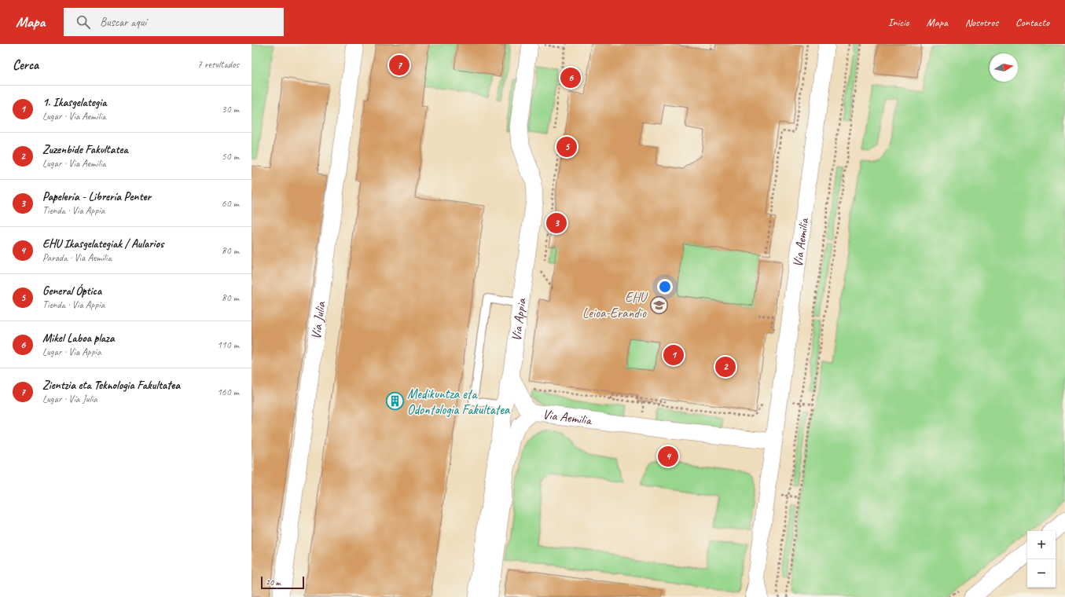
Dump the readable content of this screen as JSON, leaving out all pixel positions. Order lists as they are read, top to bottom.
{
  "streets": {
    "street": ["Via Aemilia", "Via Appia", "Vía Julia"]
  },
  "places": {
    "school or university": ["EHU Leioa-Erandio"],
    "building": ["Medikuntza eta Odontologia Fakultatea"]
  },
  "scale_bar": "20 m",
  "north": "right",
  "page": {
    "header": "Mapa",
    "search": "Buscar aquí",
    "nav": [
      "Inicio",
      "Mapa",
      "Nosotros",
      "Contacto"
    ],
    "heading": ["Cerca", "7 resultados"],
    "pins": [
      "7",
      "6",
      "5",
      "3",
      "1",
      "2",
      "4"
    ],
    "list": [
      {
        "mark": "1",
        "name": "1. Ikasgelategia",
        "note": "Lugar · Via Aemilia",
        "value": "30 m"
      },
      {
        "mark": "2",
        "name": "Zuzenbide Fakultatea",
        "note": "Lugar · Via Aemilia",
        "value": "50 m"
      },
      {
        "mark": "3",
        "name": "Papelería - Librería Penter",
        "note": "Tienda · Via Appia",
        "value": "60 m"
      },
      {
        "mark": "4",
        "name": "EHU Ikasgelategiak / Aularios",
        "note": "Parada · Via Aemilia",
        "value": "80 m"
      },
      {
        "mark": "5",
        "name": "General Óptica",
        "note": "Tienda · Via Appia",
        "value": "80 m"
      },
      {
        "mark": "6",
        "name": "Mikel Laboa plaza",
        "note": "Lugar · Via Appia",
        "value": "110 m"
      },
      {
        "mark": "7",
        "name": "Zientzia eta Teknologia Fakultatea",
        "note": "Lugar · Vía Julia",
        "value": "160 m"
      }
    ],
    "map_buttons": ["+", "−"],
    "scale": "20 m"
  }
}
